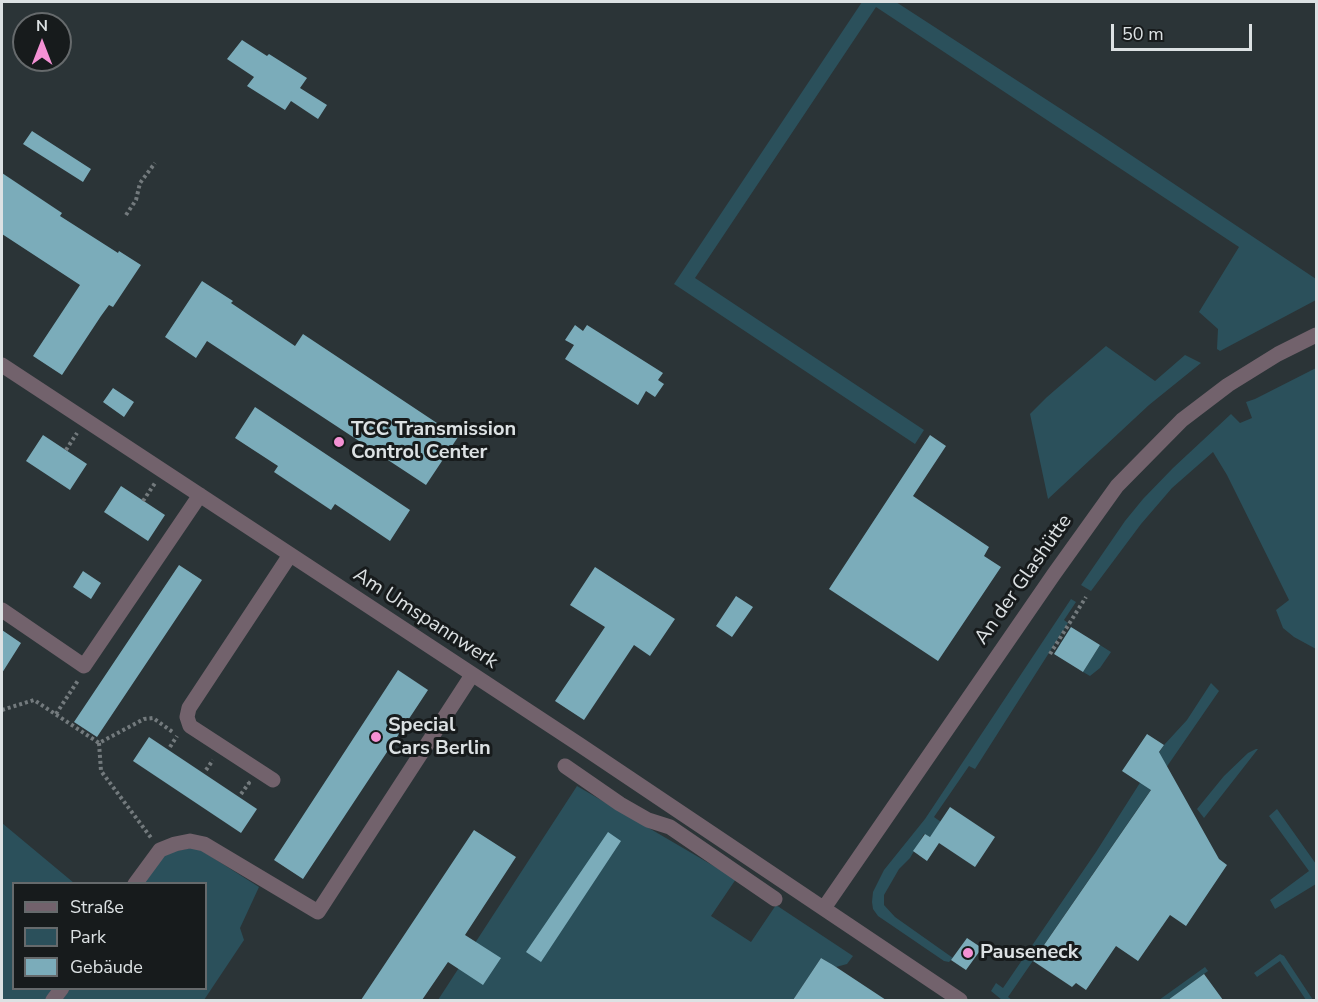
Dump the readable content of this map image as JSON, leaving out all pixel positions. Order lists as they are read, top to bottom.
{
  "streets": {
    "street": ["An der Glashütte", "Am Umspannwerk"]
  },
  "crossings": [
    ["An der Glashütte", "Am Umspannwerk"]
  ],
  "places": ["TCC Transmission Control Center", "Special Cars Berlin", "Pauseneck"],
  "legend": ["Straße", "Park", "Gebäude"],
  "scale_bar": "50 m",
  "north": "top"
}
